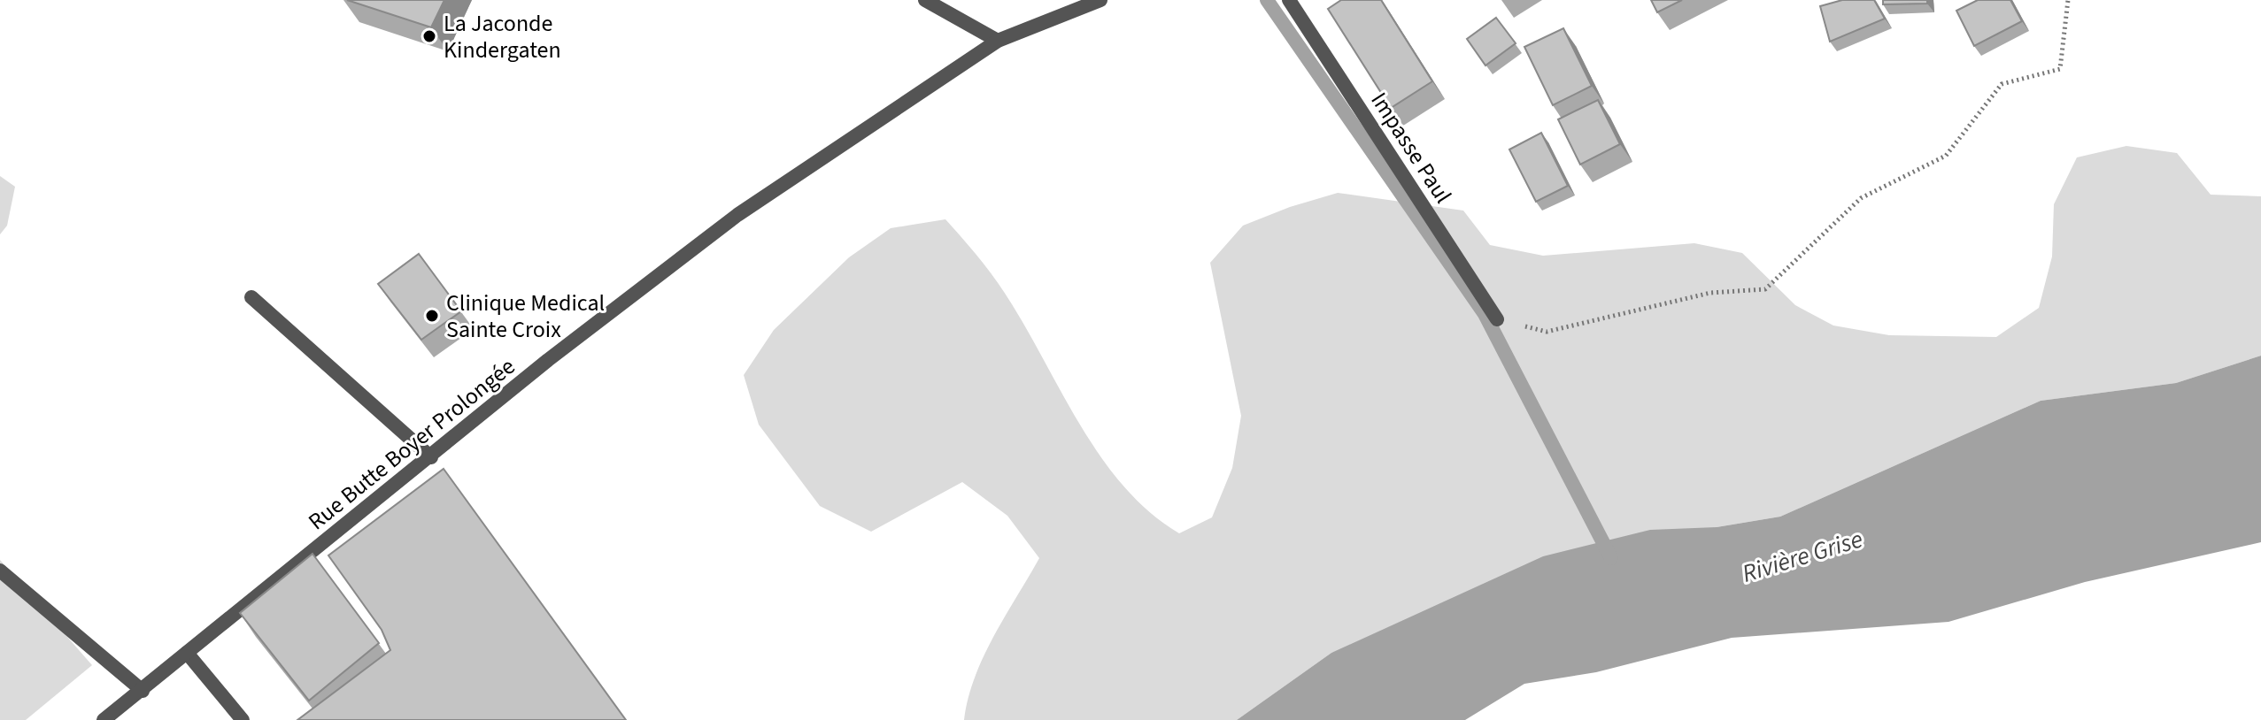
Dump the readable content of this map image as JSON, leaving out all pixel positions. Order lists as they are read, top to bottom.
{
  "streets": {
    "street": ["Impasse Paul", "Rue Butte Boyer Prolongée"]
  },
  "water": ["Rivière Grise"],
  "places": ["La Jaconde Kindergaten", "Clinique Medical Sainte Croix"]
}
